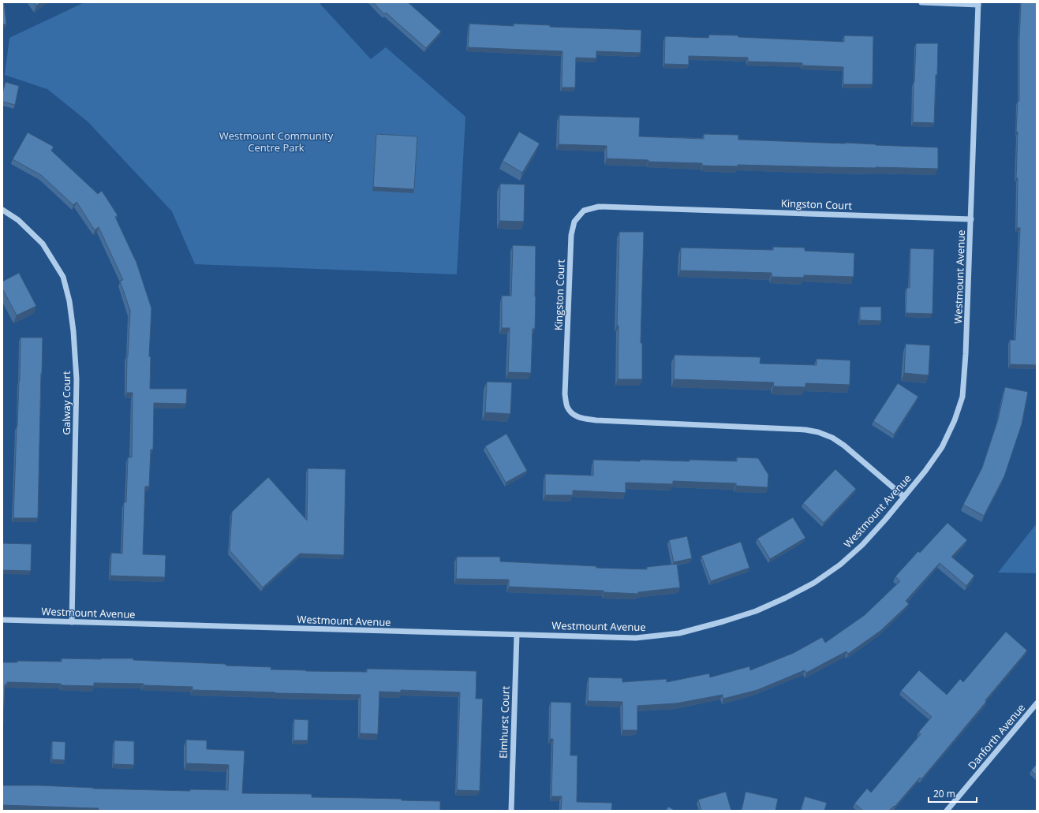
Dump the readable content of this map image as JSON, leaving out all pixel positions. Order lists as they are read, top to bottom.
{
  "streets": {
    "street": [
      "Kingston Court",
      "Westmount Avenue",
      "Galway Court",
      "Elmhurst Court",
      "Danforth Avenue"
    ]
  },
  "crossings": [
    ["Kingston Court", "Westmount Avenue"],
    ["Westmount Avenue", "Galway Court"],
    ["Westmount Avenue", "Elmhurst Court"]
  ],
  "parks": ["Westmount Community Centre Park"],
  "scale_bar": "20 m"
}
